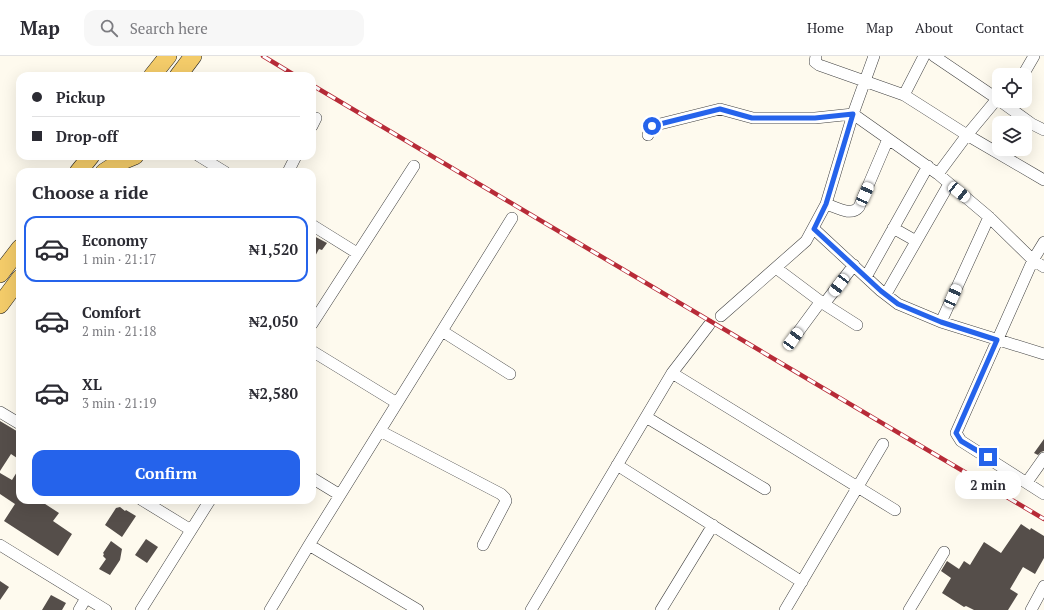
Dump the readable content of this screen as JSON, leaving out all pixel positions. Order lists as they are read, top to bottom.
{
  "page": {
    "header": "Map",
    "search": "Search here",
    "nav": [
      "Home",
      "Map",
      "About",
      "Contact"
    ],
    "banner": ["Pickup", "Drop-off"],
    "heading": "Choose a ride",
    "list": [
      {
        "name": "Economy",
        "note": "1 min · 21:17",
        "value": "₦1,520"
      },
      {
        "name": "Comfort",
        "note": "2 min · 21:18",
        "value": "₦2,050"
      },
      {
        "name": "XL",
        "note": "3 min · 21:19",
        "value": "₦2,580"
      }
    ],
    "buttons": "Confirm",
    "bubble": "2 min"
  }
}
